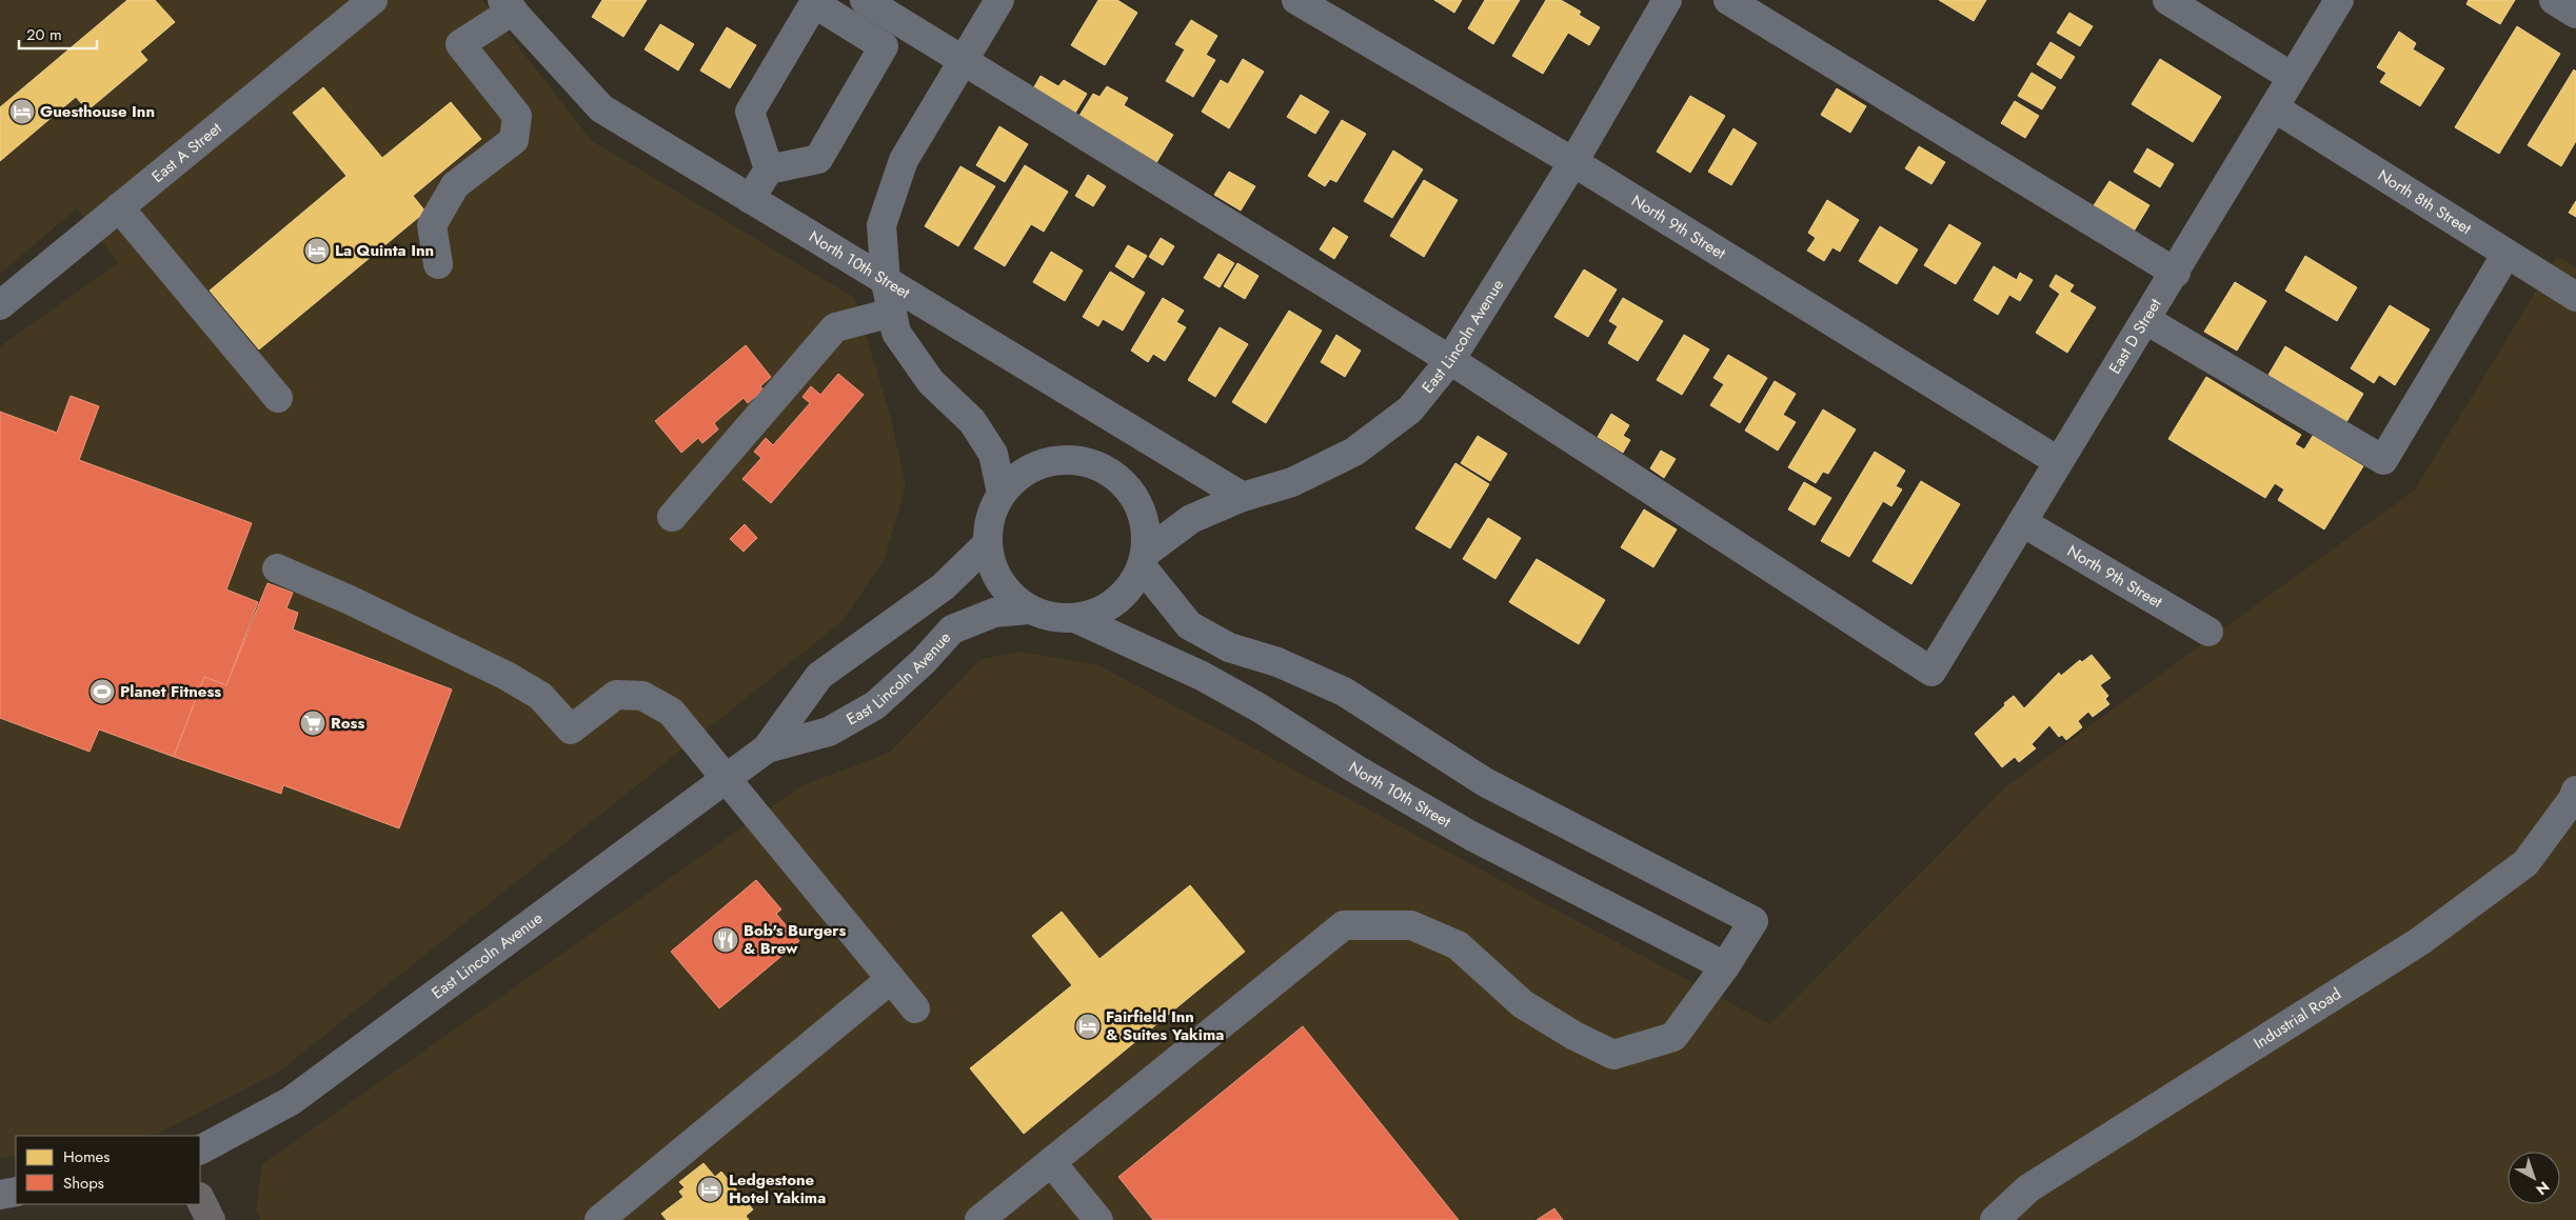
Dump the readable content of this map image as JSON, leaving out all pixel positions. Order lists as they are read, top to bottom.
{
  "streets": {
    "street": [
      "East A Street",
      "North 8th Street",
      "North 9th Street",
      "North 10th Street",
      "East Lincoln Avenue",
      "East D Street",
      "Industrial Road"
    ]
  },
  "crossings": [
    ["North 8th Street", "East D Street"],
    ["North 9th Street", "East Lincoln Avenue"],
    ["North 9th Street", "East D Street"],
    ["North 10th Street", "East Lincoln Avenue"],
    ["East Lincoln Avenue", "East D Street"]
  ],
  "places": {
    "hotel": [
      "Guesthouse Inn",
      "La Quinta Inn",
      "Fairfield Inn & Suites Yakima",
      "Ledgestone Hotel Yakima"
    ],
    "sports": ["Planet Fitness"],
    "supermarket": ["Ross"],
    "restaurant": ["Bob's Burgers & Brew"]
  },
  "legend": ["Homes", "Shops"],
  "scale_bar": "20 m",
  "north": "bottom right"
}
